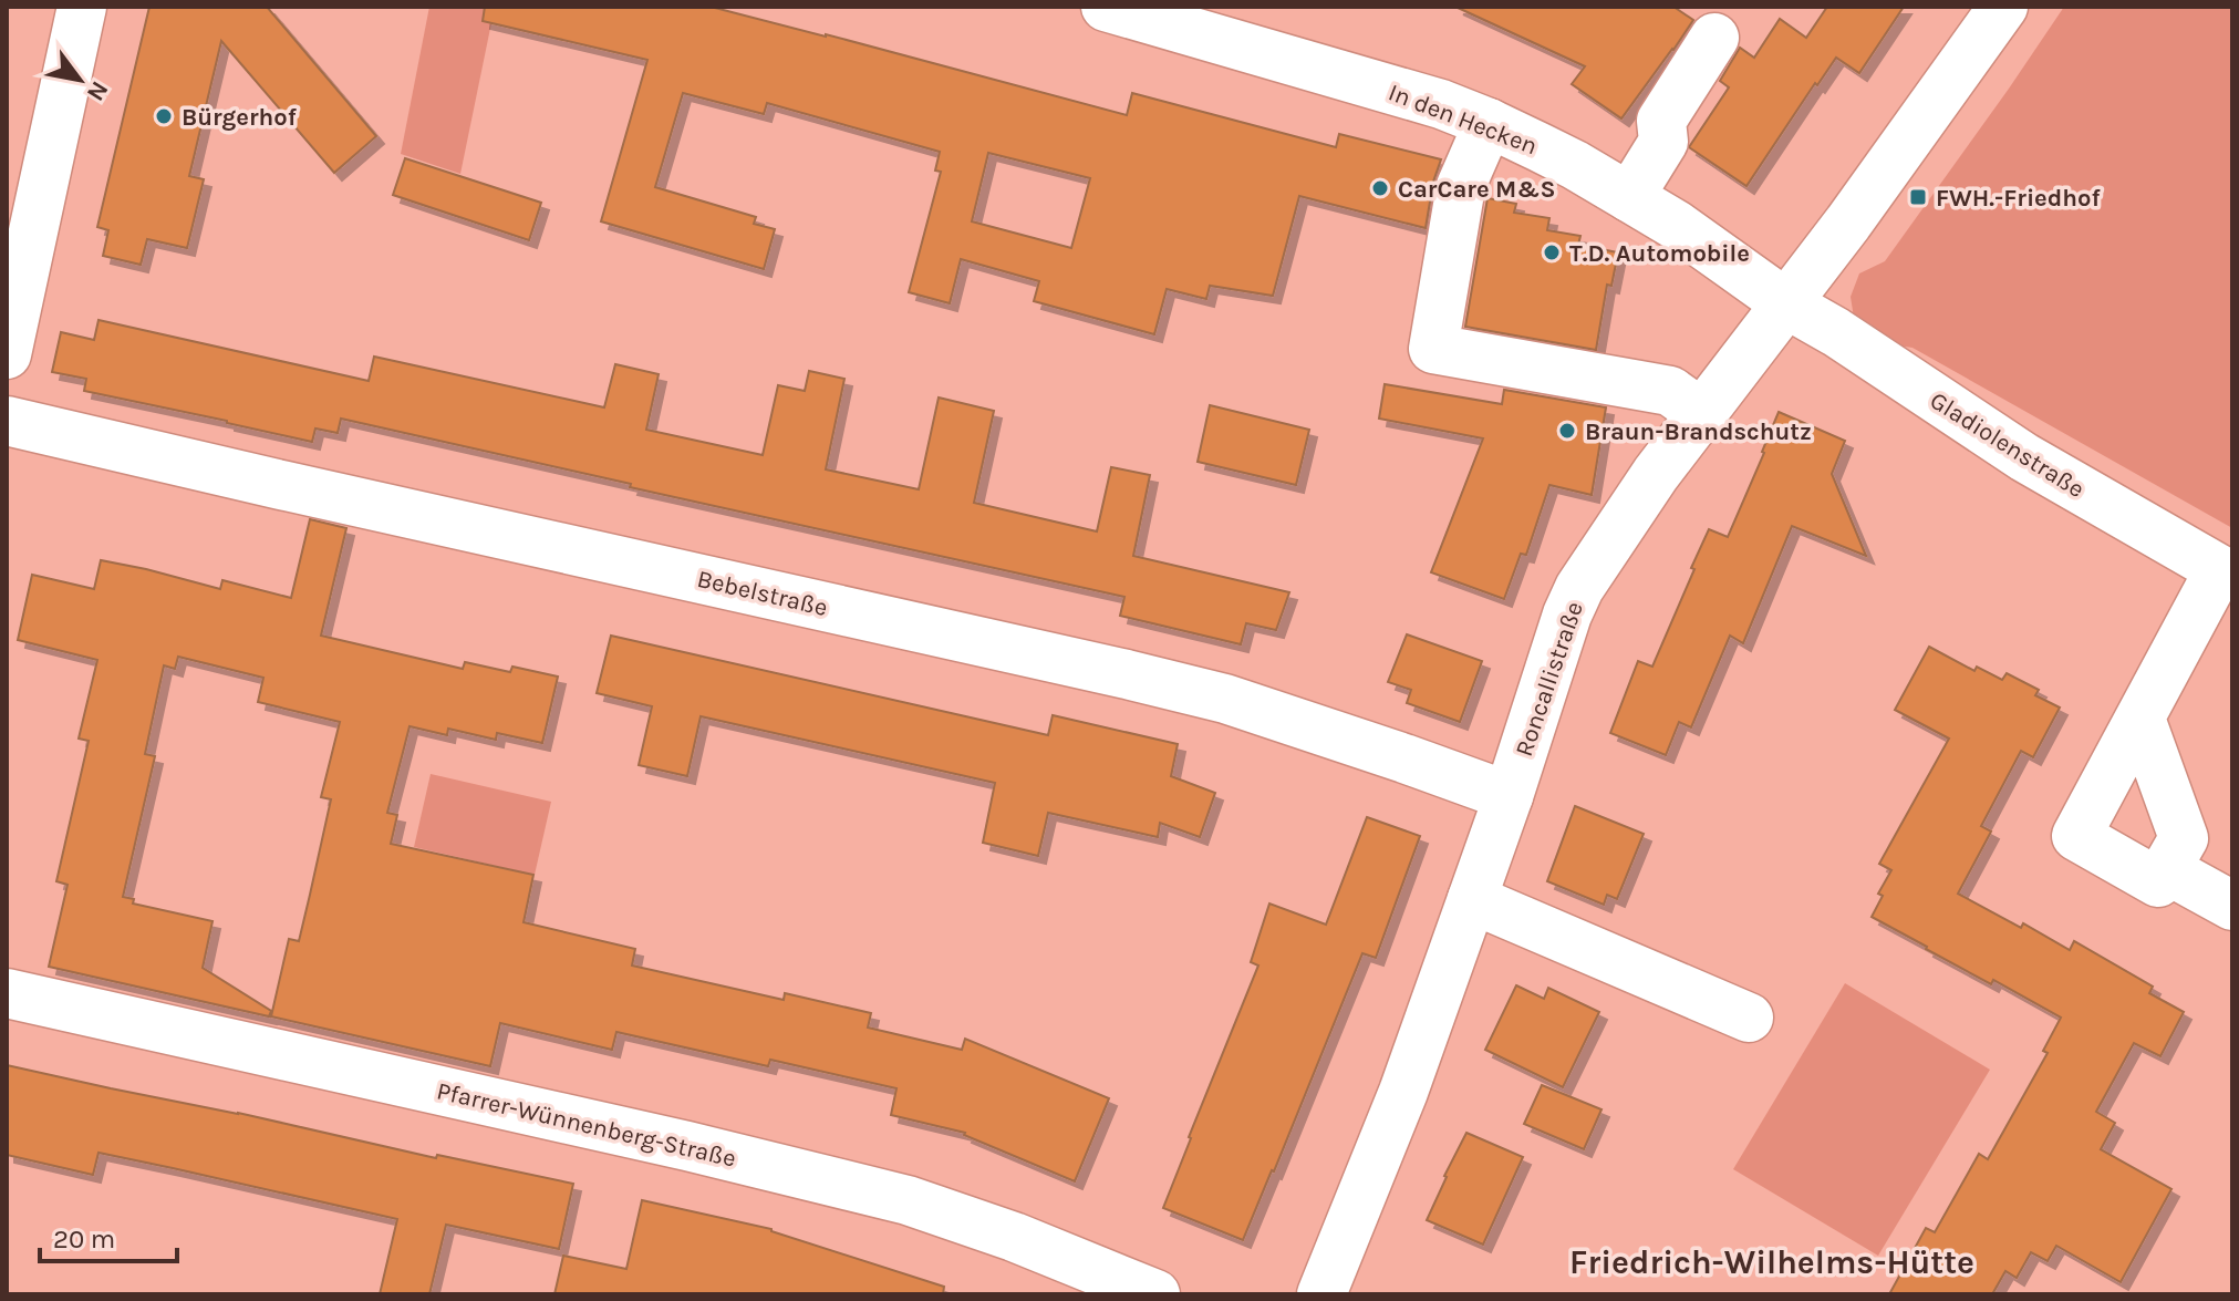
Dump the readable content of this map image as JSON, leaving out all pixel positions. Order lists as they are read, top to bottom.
{
  "streets": {
    "street": [
      "In den Hecken",
      "Gladiolenstraße",
      "Bebelstraße",
      "Roncallistraße",
      "Pfarrer-Wünnenberg-Straße"
    ]
  },
  "crossings": [
    ["In den Hecken", "Gladiolenstraße"],
    ["In den Hecken", "Roncallistraße"],
    ["Gladiolenstraße", "Roncallistraße"],
    ["Bebelstraße", "Roncallistraße"]
  ],
  "districts": ["Friedrich-Wilhelms-Hütte"],
  "places": {
    "other": [
      "Bürgerhof",
      "CarCare M&S",
      "T.D. Automobile",
      "Braun-Brandschutz"
    ],
    "transit": ["FWH.-Friedhof"]
  },
  "scale_bar": "20 m",
  "north": "bottom right"
}
